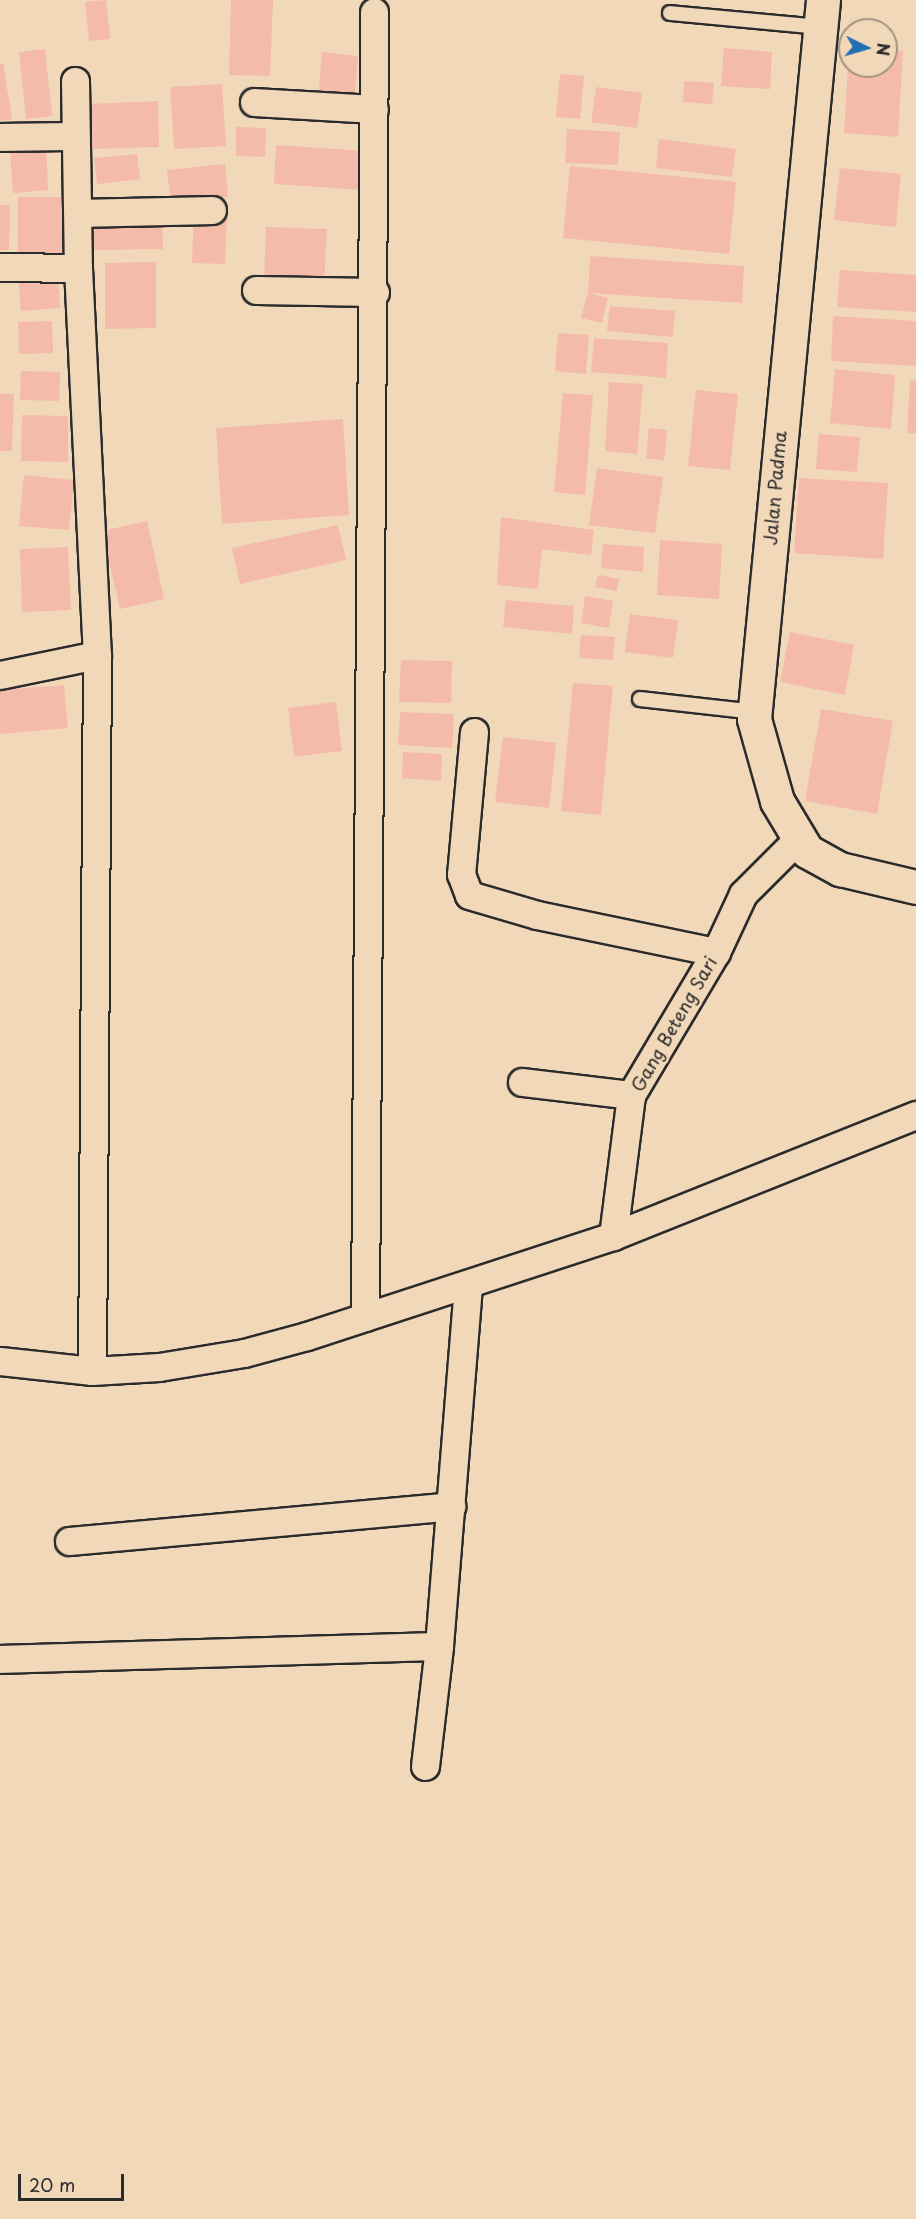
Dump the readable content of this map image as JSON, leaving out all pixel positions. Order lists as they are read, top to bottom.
{
  "streets": {
    "street": ["Jalan Padma", "Gang Beteng Sari"]
  },
  "crossings": [
    ["Jalan Padma", "Gang Beteng Sari"]
  ],
  "scale_bar": "20 m",
  "north": "right"
}
